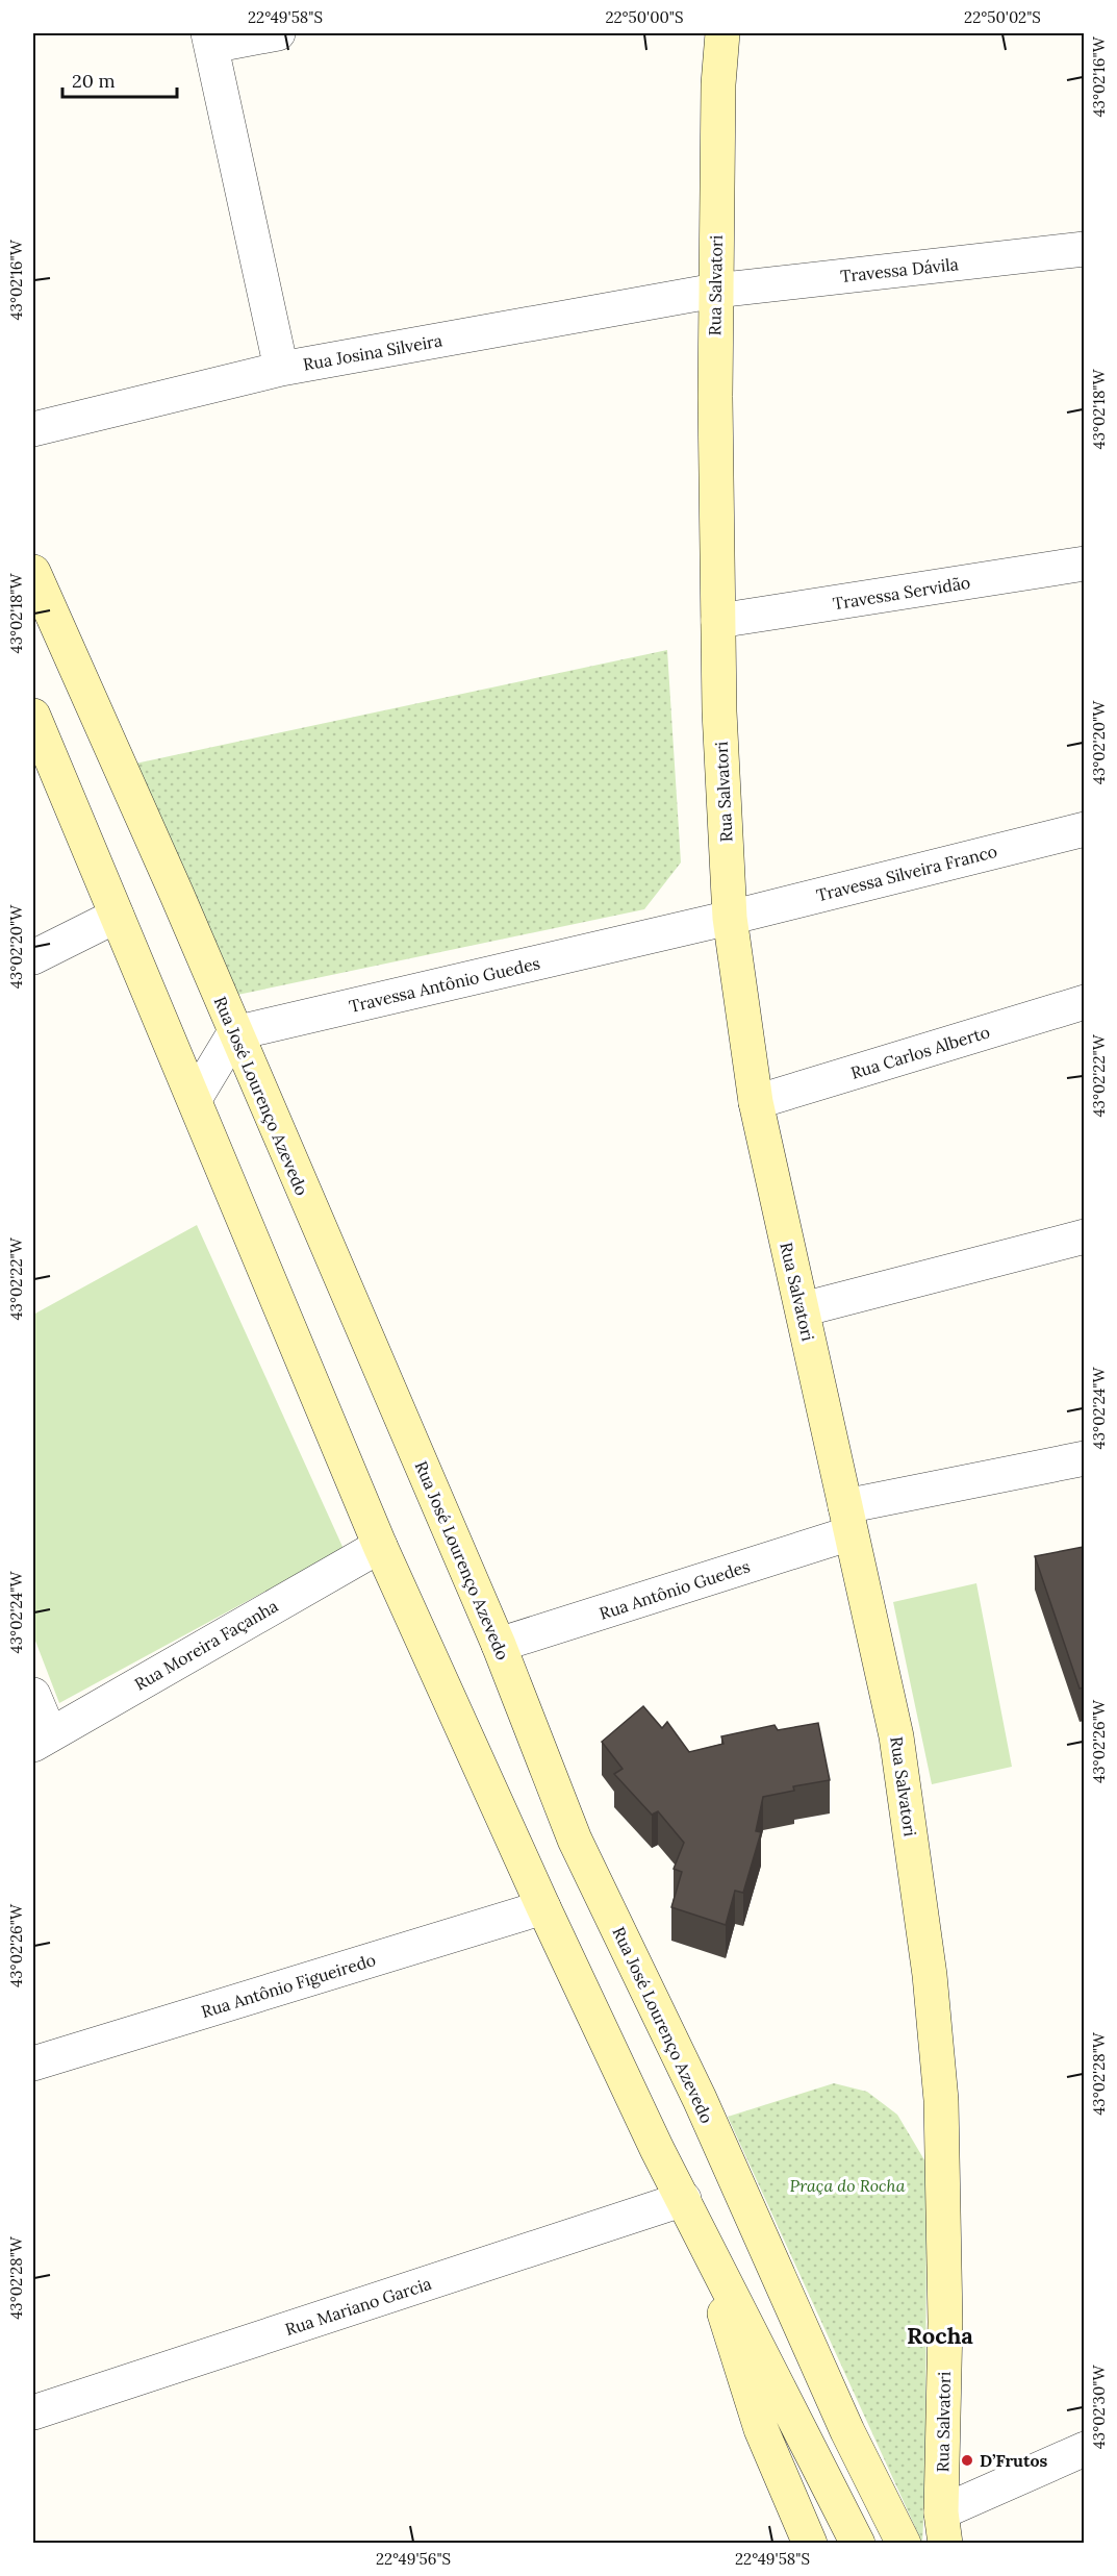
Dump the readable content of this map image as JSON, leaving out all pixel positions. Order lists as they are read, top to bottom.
{
  "streets": {
    "main road": ["Rua Salvatori", "Rua José Lourenço Azevedo"],
    "street": [
      "Travessa Dávila",
      "Rua Josina Silveira",
      "Travessa Servidão",
      "Travessa Silveira Franco",
      "Travessa Antônio Guedes",
      "Rua Carlos Alberto",
      "Rua Antônio Guedes",
      "Rua Moreira Façanha",
      "Rua Antônio Figueiredo",
      "Rua Mariano Garcia"
    ]
  },
  "crossings": [
    ["Travessa Dávila", "Rua Salvatori"],
    ["Travessa Dávila", "Rua Josina Silveira"],
    ["Rua Salvatori", "Rua Josina Silveira"],
    ["Rua Salvatori", "Travessa Servidão"],
    ["Rua Salvatori", "Travessa Silveira Franco"],
    ["Rua Salvatori", "Travessa Antônio Guedes"],
    ["Rua Salvatori", "Rua Carlos Alberto"],
    ["Rua Salvatori", "Rua Antônio Guedes"],
    ["Travessa Silveira Franco", "Travessa Antônio Guedes"],
    ["Travessa Antônio Guedes", "Rua José Lourenço Azevedo"],
    ["Rua José Lourenço Azevedo", "Rua Antônio Guedes"]
  ],
  "districts": ["Rocha"],
  "parks": ["Praça do Rocha"],
  "places": ["D’Frutos"],
  "scale_bar": "20 m",
  "coordinates": [
    "22°49'58\"S",
    "22°50'00\"S",
    "22°50'02\"S",
    "43°02'16\"W",
    "43°02'18\"W",
    "43°02'20\"W",
    "43°02'22\"W",
    "43°02'24\"W",
    "43°02'26\"W",
    "43°02'28\"W",
    "43°02'30\"W",
    "22°49'56\"S"
  ]
}
